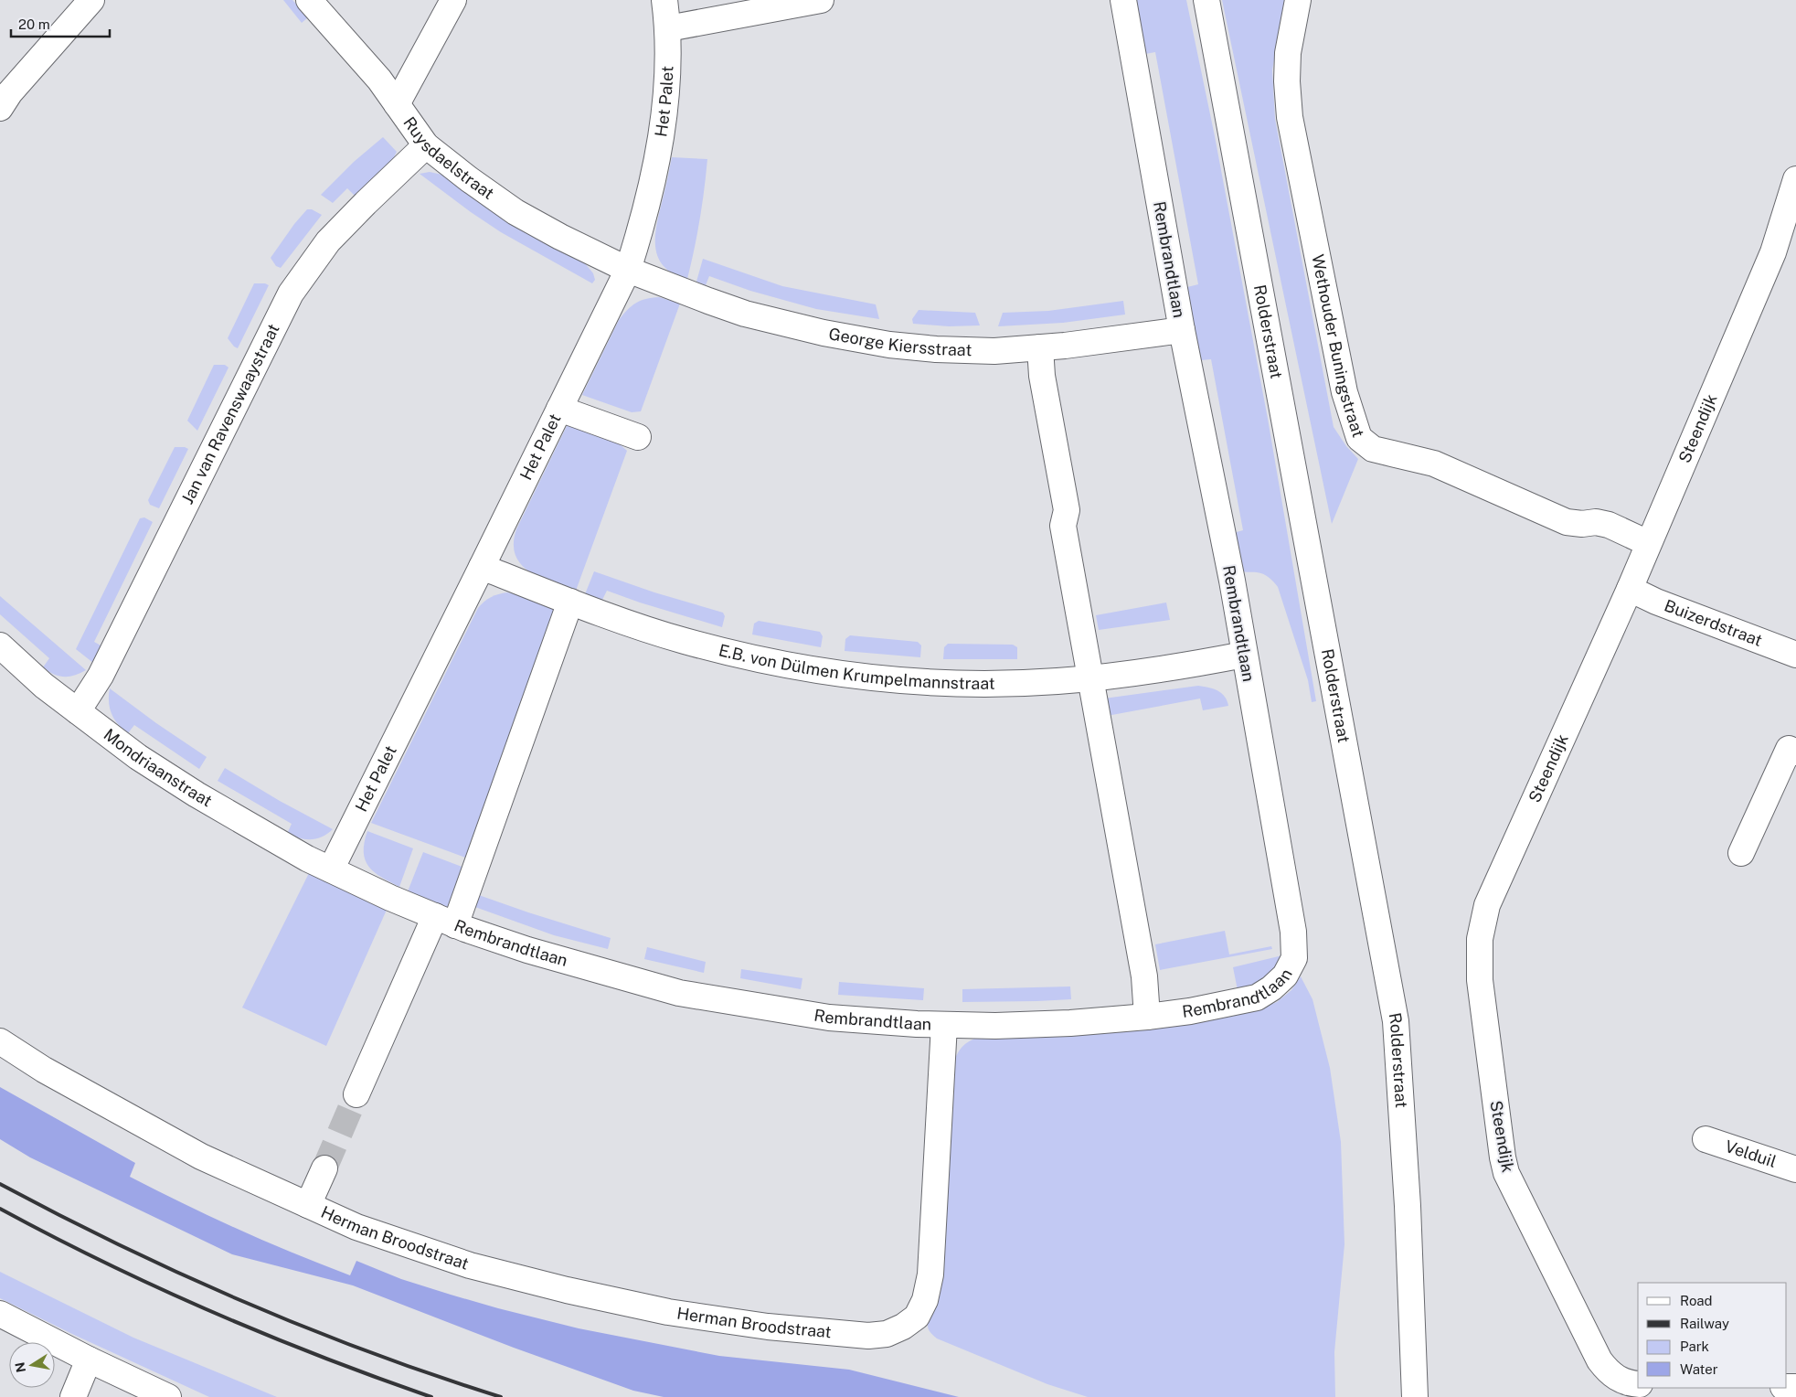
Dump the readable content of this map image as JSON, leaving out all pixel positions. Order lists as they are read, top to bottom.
{
  "streets": {
    "street": [
      "Het Palet",
      "Ruysdaelstraat",
      "Rembrandtlaan",
      "Rolderstraat",
      "George Kiersstraat",
      "Wethouder Buningstraat",
      "Jan van Ravenswaaystraat",
      "Steendijk",
      "Buizerdstraat",
      "E.B. von Dülmen Krumpelmannstraat",
      "Mondriaanstraat",
      "Velduil",
      "Herman Broodstraat"
    ]
  },
  "crossings": [
    ["Het Palet", "Ruysdaelstraat"],
    ["Het Palet", "Rembrandtlaan"],
    ["Het Palet", "George Kiersstraat"],
    ["Het Palet", "E.B. von Dülmen Krumpelmannstraat"],
    ["Het Palet", "Mondriaanstraat"],
    ["Ruysdaelstraat", "George Kiersstraat"],
    ["Ruysdaelstraat", "Jan van Ravenswaaystraat"],
    ["Rembrandtlaan", "George Kiersstraat"],
    ["Rembrandtlaan", "E.B. von Dülmen Krumpelmannstraat"],
    ["Rembrandtlaan", "Mondriaanstraat"],
    ["Rembrandtlaan", "Herman Broodstraat"],
    ["Wethouder Buningstraat", "Steendijk"],
    ["Jan van Ravenswaaystraat", "Mondriaanstraat"],
    ["Steendijk", "Buizerdstraat"]
  ],
  "legend": [
    "Road",
    "Railway",
    "Park",
    "Water"
  ],
  "scale_bar": "20 m",
  "north": "left"
}
